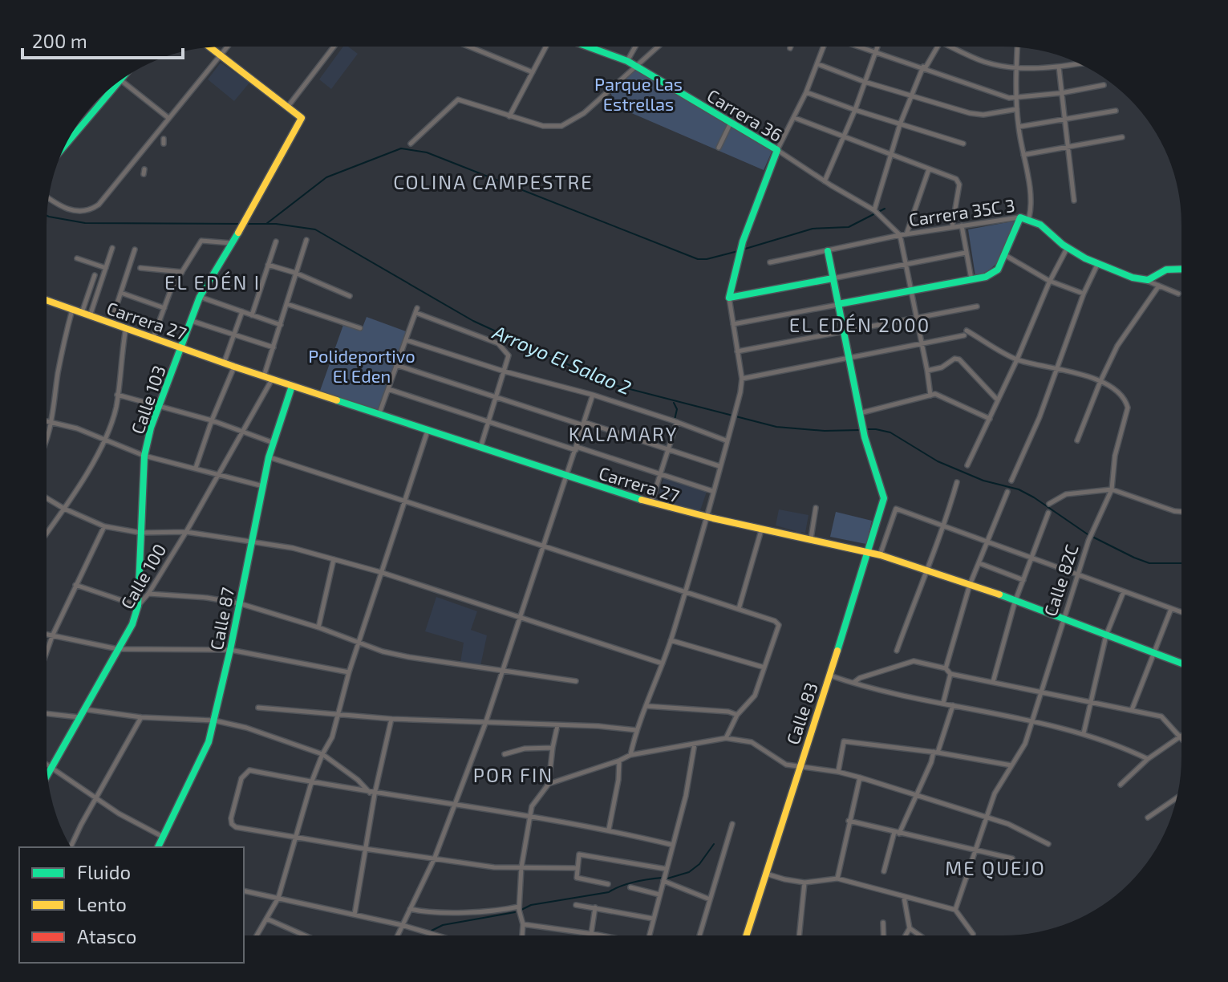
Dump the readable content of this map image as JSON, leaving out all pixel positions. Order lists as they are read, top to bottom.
{
  "streets": {
    "main road": [
      "Carrera 36",
      "Carrera 35C 3",
      "Carrera 27",
      "Calle 103",
      "Calle 100",
      "Calle 87",
      "Calle 83"
    ],
    "street": ["Calle 82C"]
  },
  "crossings": [
    ["Carrera 36", "Carrera 35C 3"],
    ["Carrera 27", "Calle 103"],
    ["Carrera 27", "Calle 100"],
    ["Carrera 27", "Calle 82C"],
    ["Carrera 27", "Calle 87"],
    ["Carrera 27", "Calle 83"],
    ["Calle 103", "Calle 100"]
  ],
  "districts": [
    "COLINA CAMPESTRE",
    "EL EDÉN I",
    "EL EDÉN 2000",
    "KALAMARY",
    "POR FIN",
    "ME QUEJO"
  ],
  "water": ["Arroyo El Salao 2"],
  "parks": ["Parque Las Estrellas", "Polideportivo El Eden"],
  "legend": ["Fluido", "Lento", "Atasco"],
  "scale_bar": "200 m"
}
